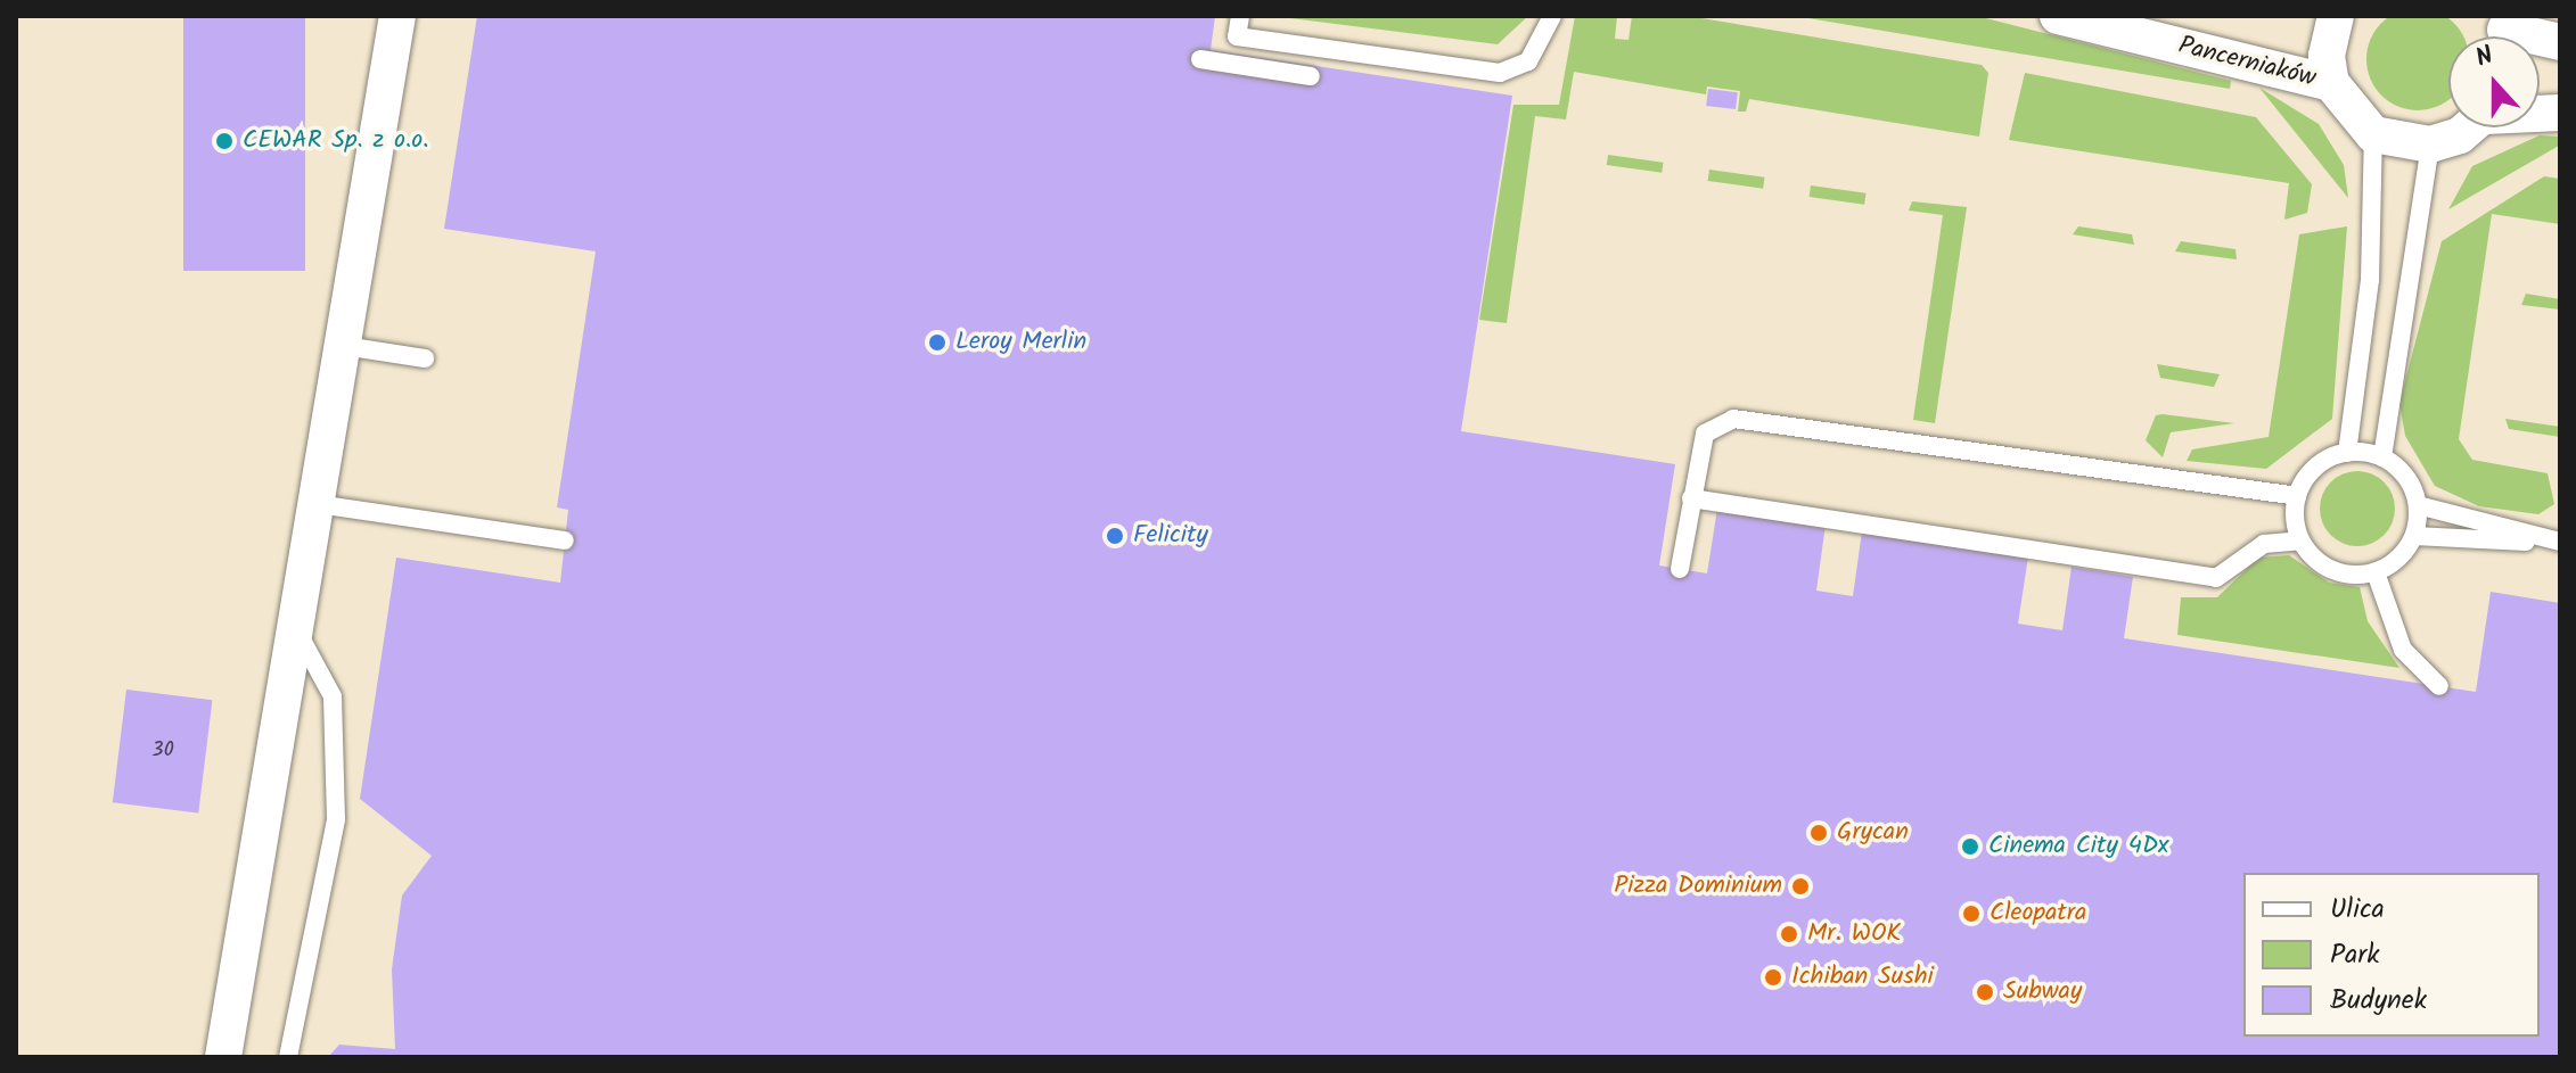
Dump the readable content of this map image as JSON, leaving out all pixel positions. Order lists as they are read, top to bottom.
{
  "streets": {
    "street": ["Pancerniaków"]
  },
  "places": [
    "CEWAR Sp. z o.o.",
    "Leroy Merlin",
    "Felicity",
    "Grycan",
    "Cinema City 4Dx",
    "Pizza Dominium",
    "Cleopatra",
    "Mr. WOK",
    "Ichiban Sushi",
    "Subway"
  ],
  "house_numbers": ["30"],
  "legend": ["Ulica", "Park", "Budynek"],
  "north": "top"
}
